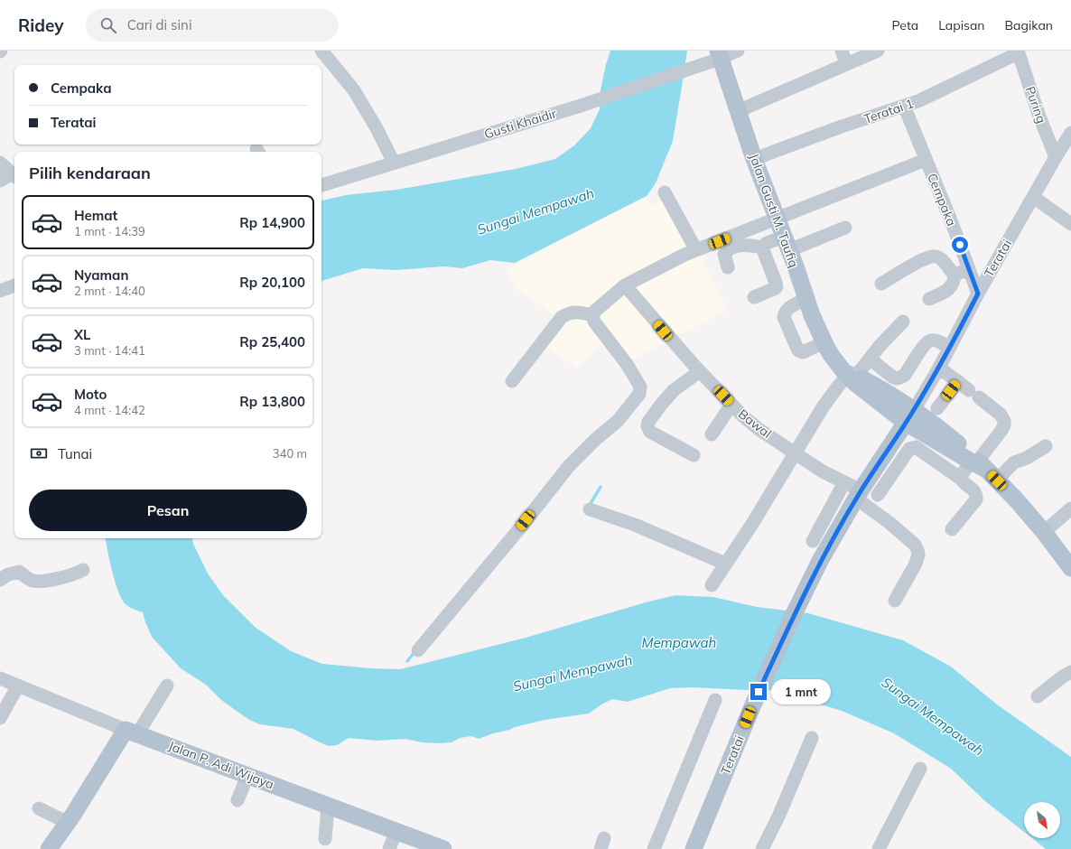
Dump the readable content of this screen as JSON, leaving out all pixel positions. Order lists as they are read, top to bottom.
{
  "streets": {
    "main road": ["Jalan Gusti M. Taufiq", "Teratai", "Jalan P. Adi Wijaya"],
    "street": [
      "Puring",
      "Teratai 1",
      "Gusti Khaidir",
      "Cempaka",
      "Bawal"
    ]
  },
  "crossings": [
    ["Puring", "Teratai 1"],
    ["Puring", "Teratai"],
    ["Teratai 1", "Cempaka"],
    ["Teratai 1", "Jalan Gusti M. Taufiq"],
    ["Gusti Khaidir", "Jalan Gusti M. Taufiq"],
    ["Cempaka", "Teratai"],
    ["Jalan Gusti M. Taufiq", "Teratai"],
    ["Teratai", "Bawal"]
  ],
  "water": ["Sungai Mempawah", "Mempawah"],
  "north": "bottom right",
  "page": {
    "header": "Ridey",
    "search": "Cari di sini",
    "nav": ["Peta", "Lapisan", "Bagikan"],
    "banner": ["Cempaka", "Teratai"],
    "heading": "Pilih kendaraan",
    "list": [
      {
        "name": "Hemat",
        "note": "1 mnt · 14:39",
        "value": "Rp 14,900"
      },
      {
        "name": "Nyaman",
        "note": "2 mnt · 14:40",
        "value": "Rp 20,100"
      },
      {
        "name": "XL",
        "note": "3 mnt · 14:41",
        "value": "Rp 25,400"
      },
      {
        "name": "Moto",
        "note": "4 mnt · 14:42",
        "value": "Rp 13,800"
      }
    ],
    "pay": ["Tunai", "340 m"],
    "buttons": "Pesan",
    "bubble": "1 mnt"
  }
}
